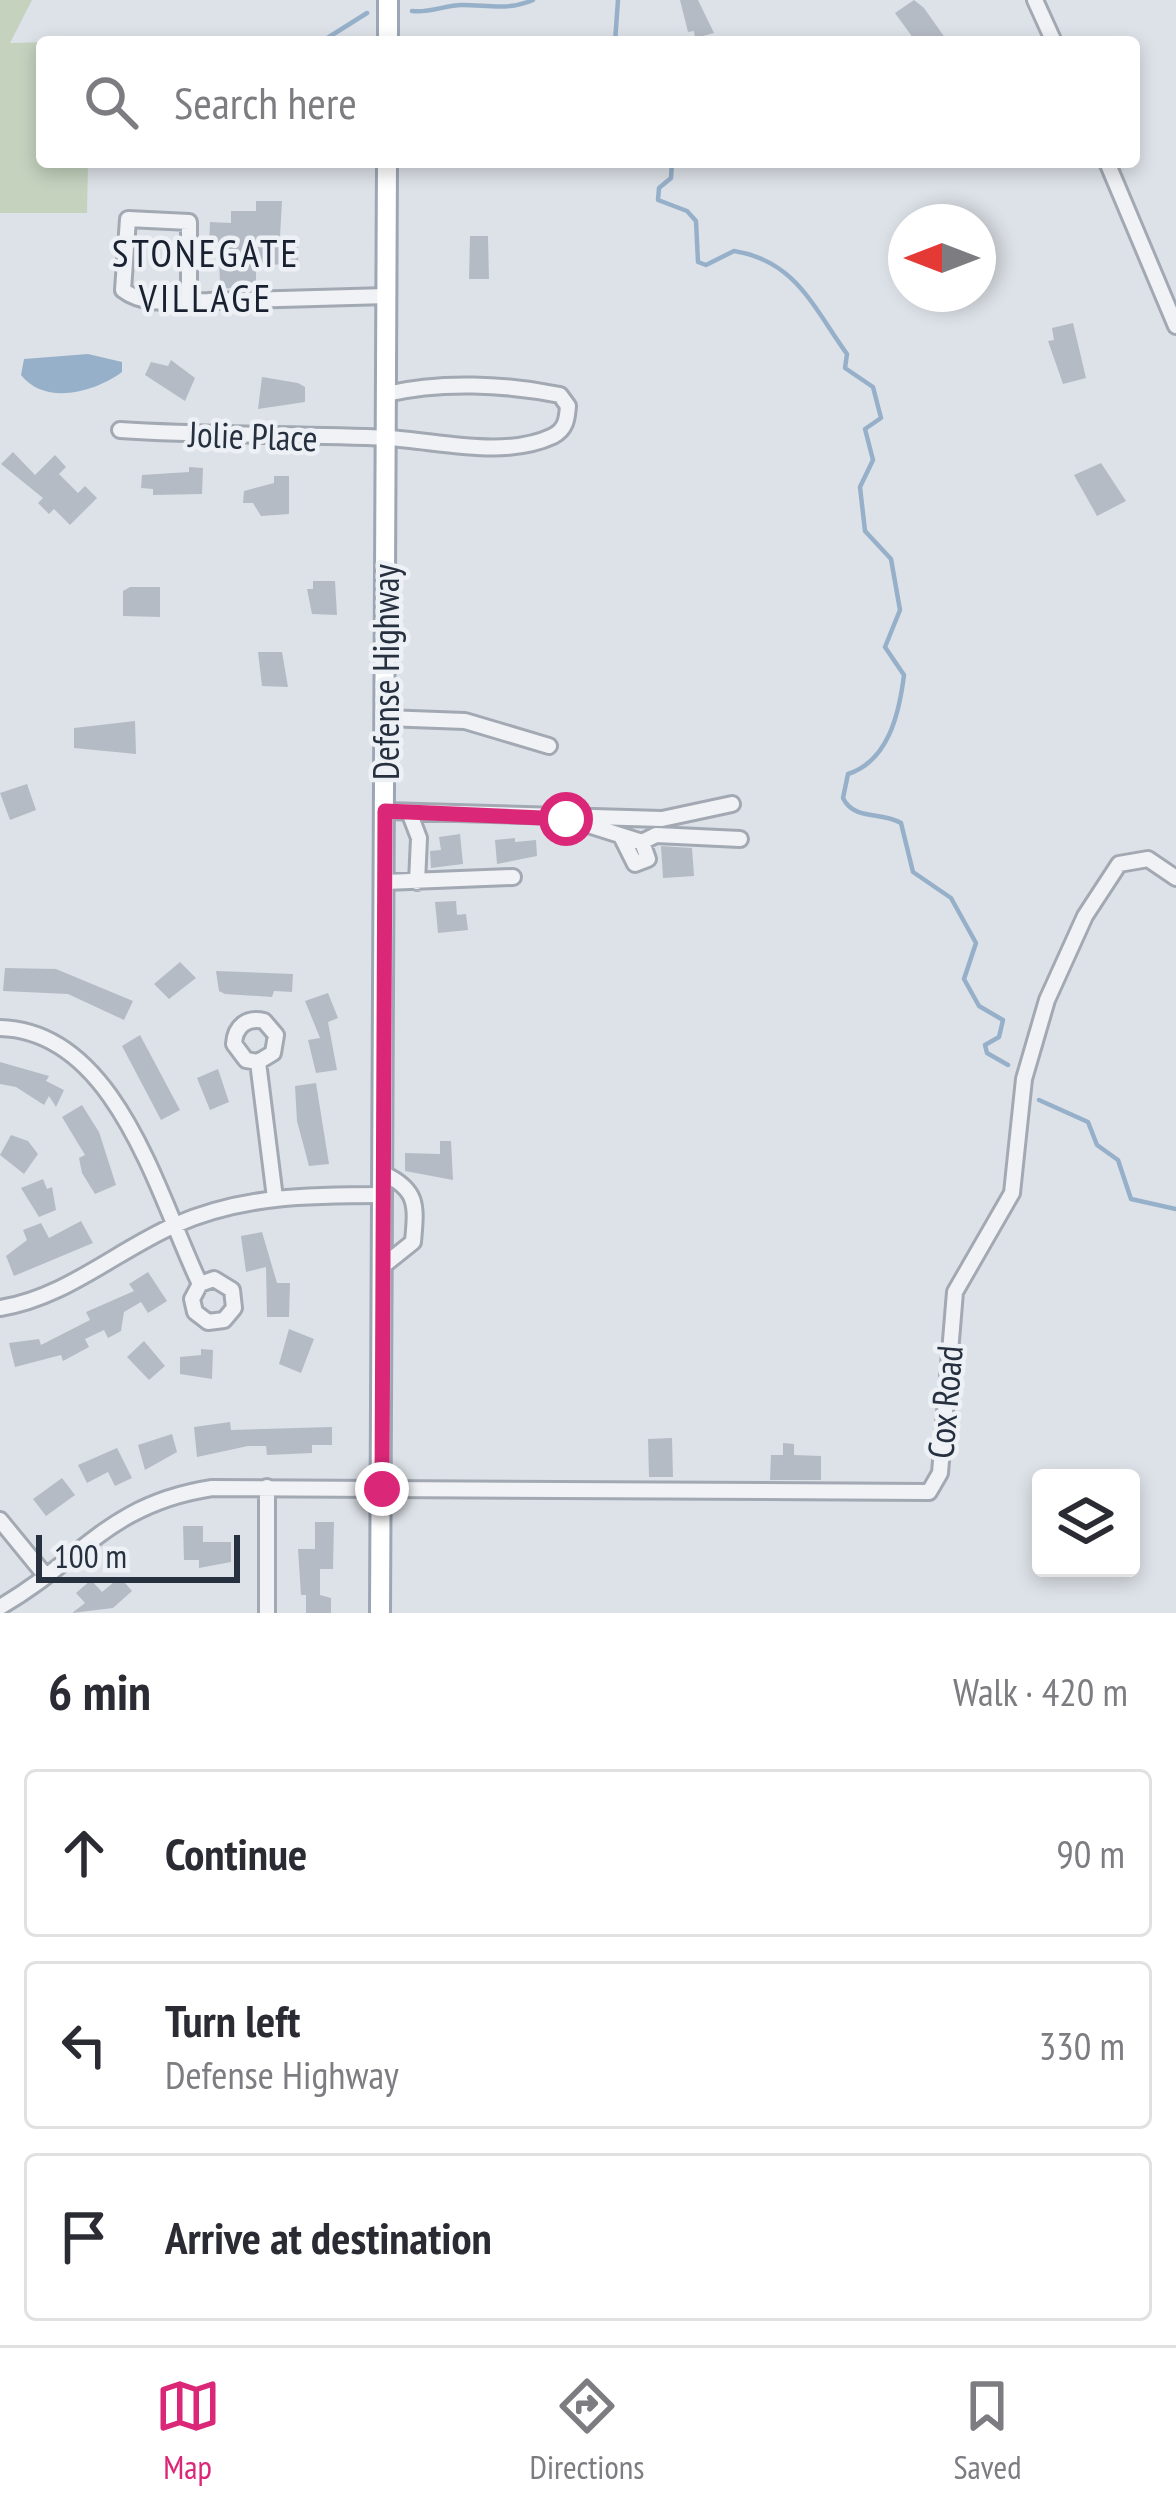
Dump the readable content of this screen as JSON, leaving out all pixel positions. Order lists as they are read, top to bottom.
{
  "streets": {
    "main road": ["Defense Highway"],
    "street": ["Jolie Place", "Cox Road"]
  },
  "crossings": [
    ["Jolie Place", "Defense Highway"],
    ["Defense Highway", "Cox Road"]
  ],
  "districts": ["STONEGATE VILLAGE"],
  "scale_bar": "100 m",
  "north": "left",
  "page": {
    "search": "Search here",
    "scale": "100 m",
    "heading": ["6 min", "Walk · 420 m"],
    "list": [
      ["Continue", "90 m"],
      ["Turn left", "Defense Highway", "330 m"],
      "Arrive at destination"
    ],
    "nav": ["Map", "Directions", "Saved"]
  }
}
